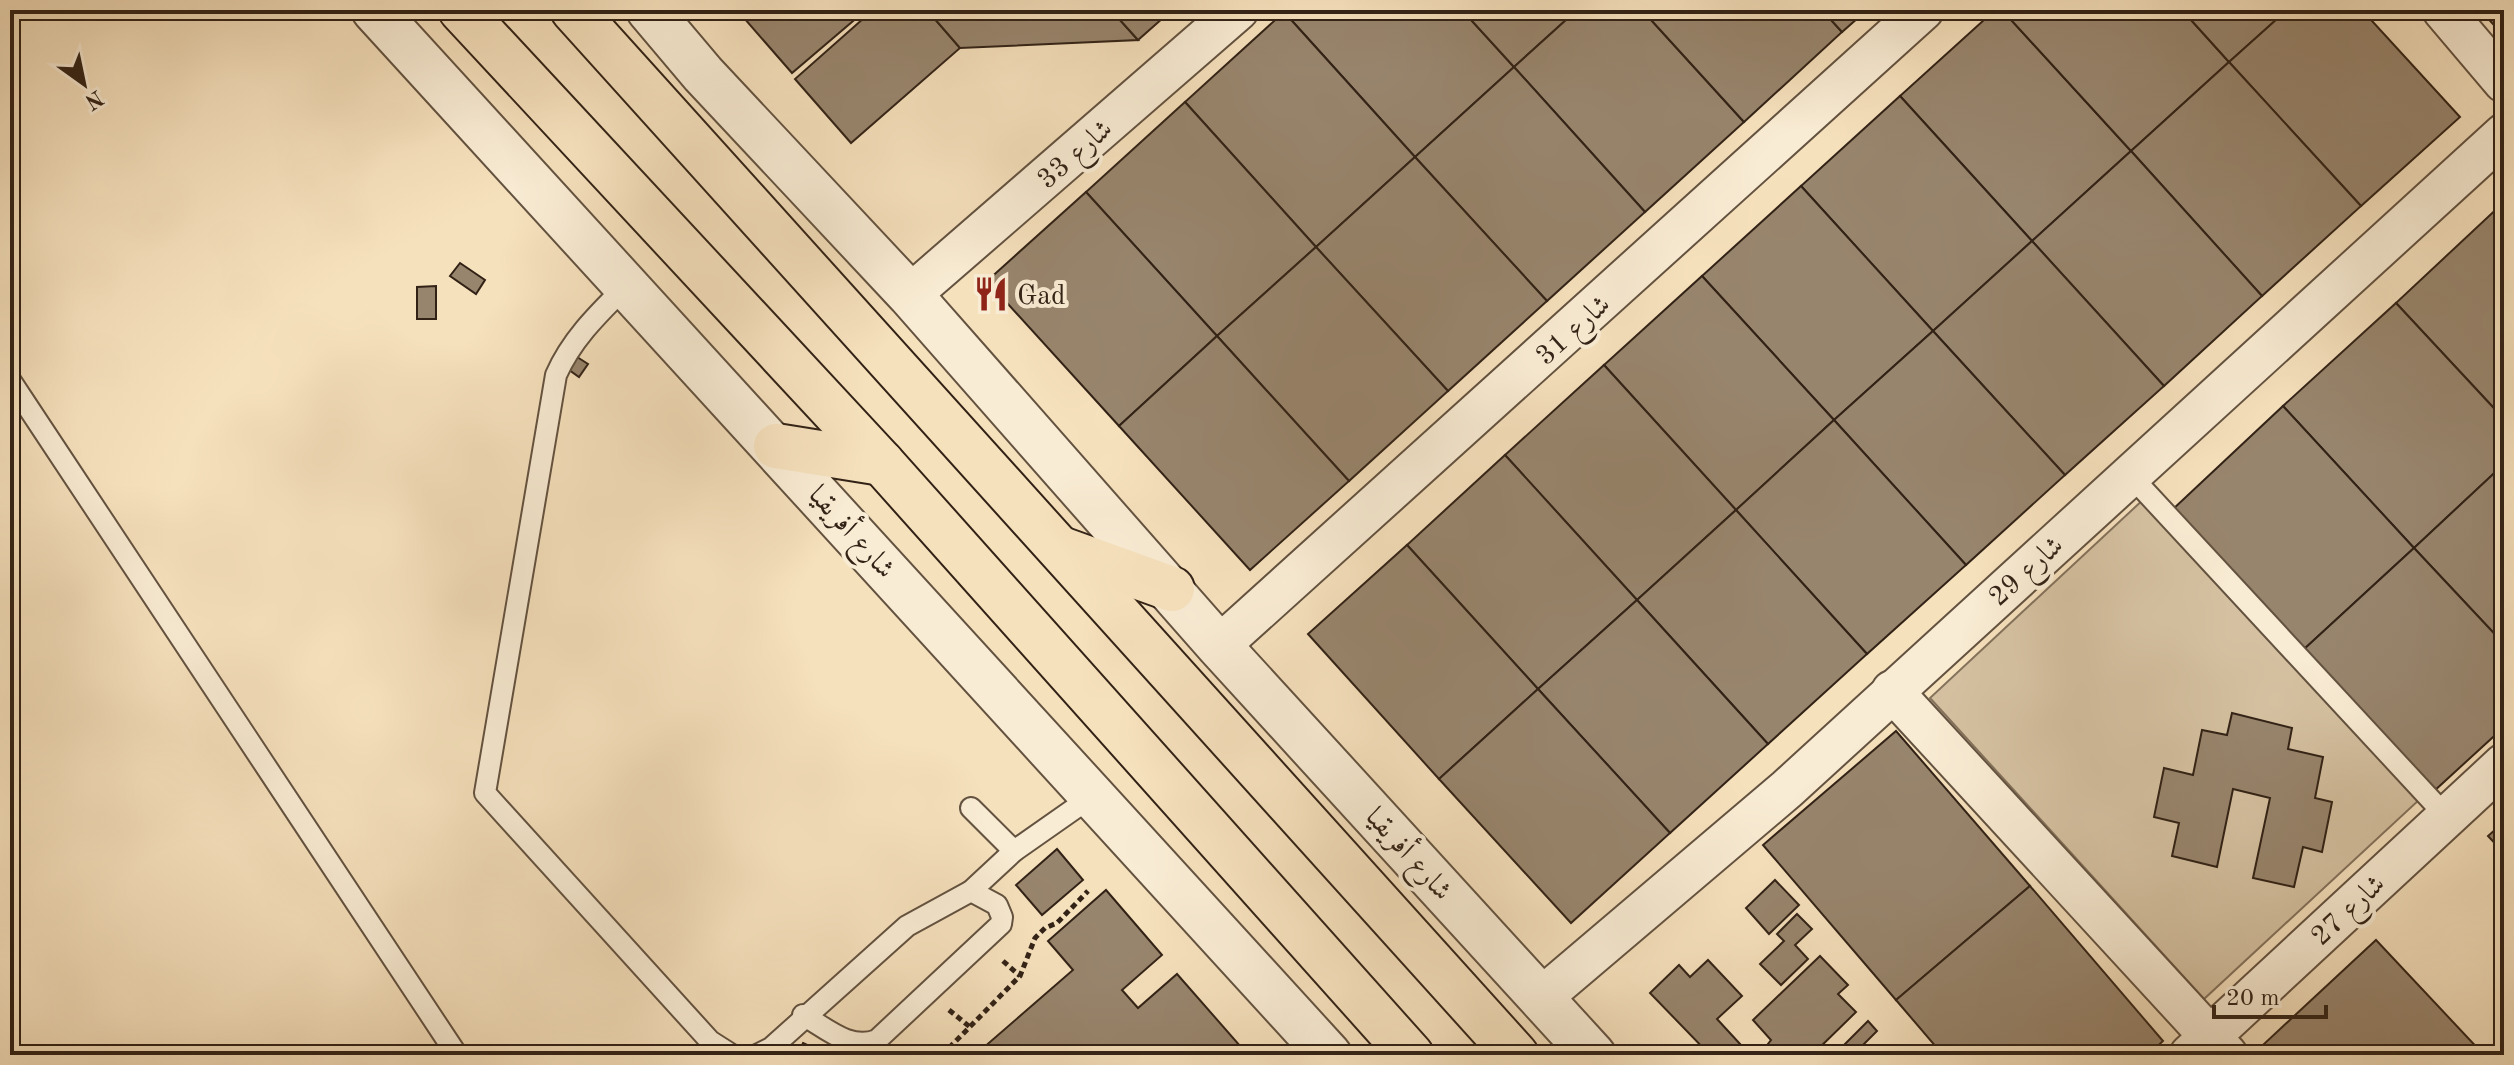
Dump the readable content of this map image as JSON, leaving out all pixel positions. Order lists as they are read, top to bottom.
{
  "streets": {
    "highway": ["شارع أفريقيا"],
    "street": [
      "شارع 33",
      "شارع 31",
      "شارع 29",
      "شارع 27"
    ]
  },
  "crossings": [
    ["شارع 33", "شارع أفريقيا"],
    ["شارع 31", "شارع أفريقيا"],
    ["شارع أفريقيا", "شارع 29"]
  ],
  "places": {
    "restaurant": ["Gad"]
  },
  "scale_bar": "20 m",
  "north": "bottom right"
}
